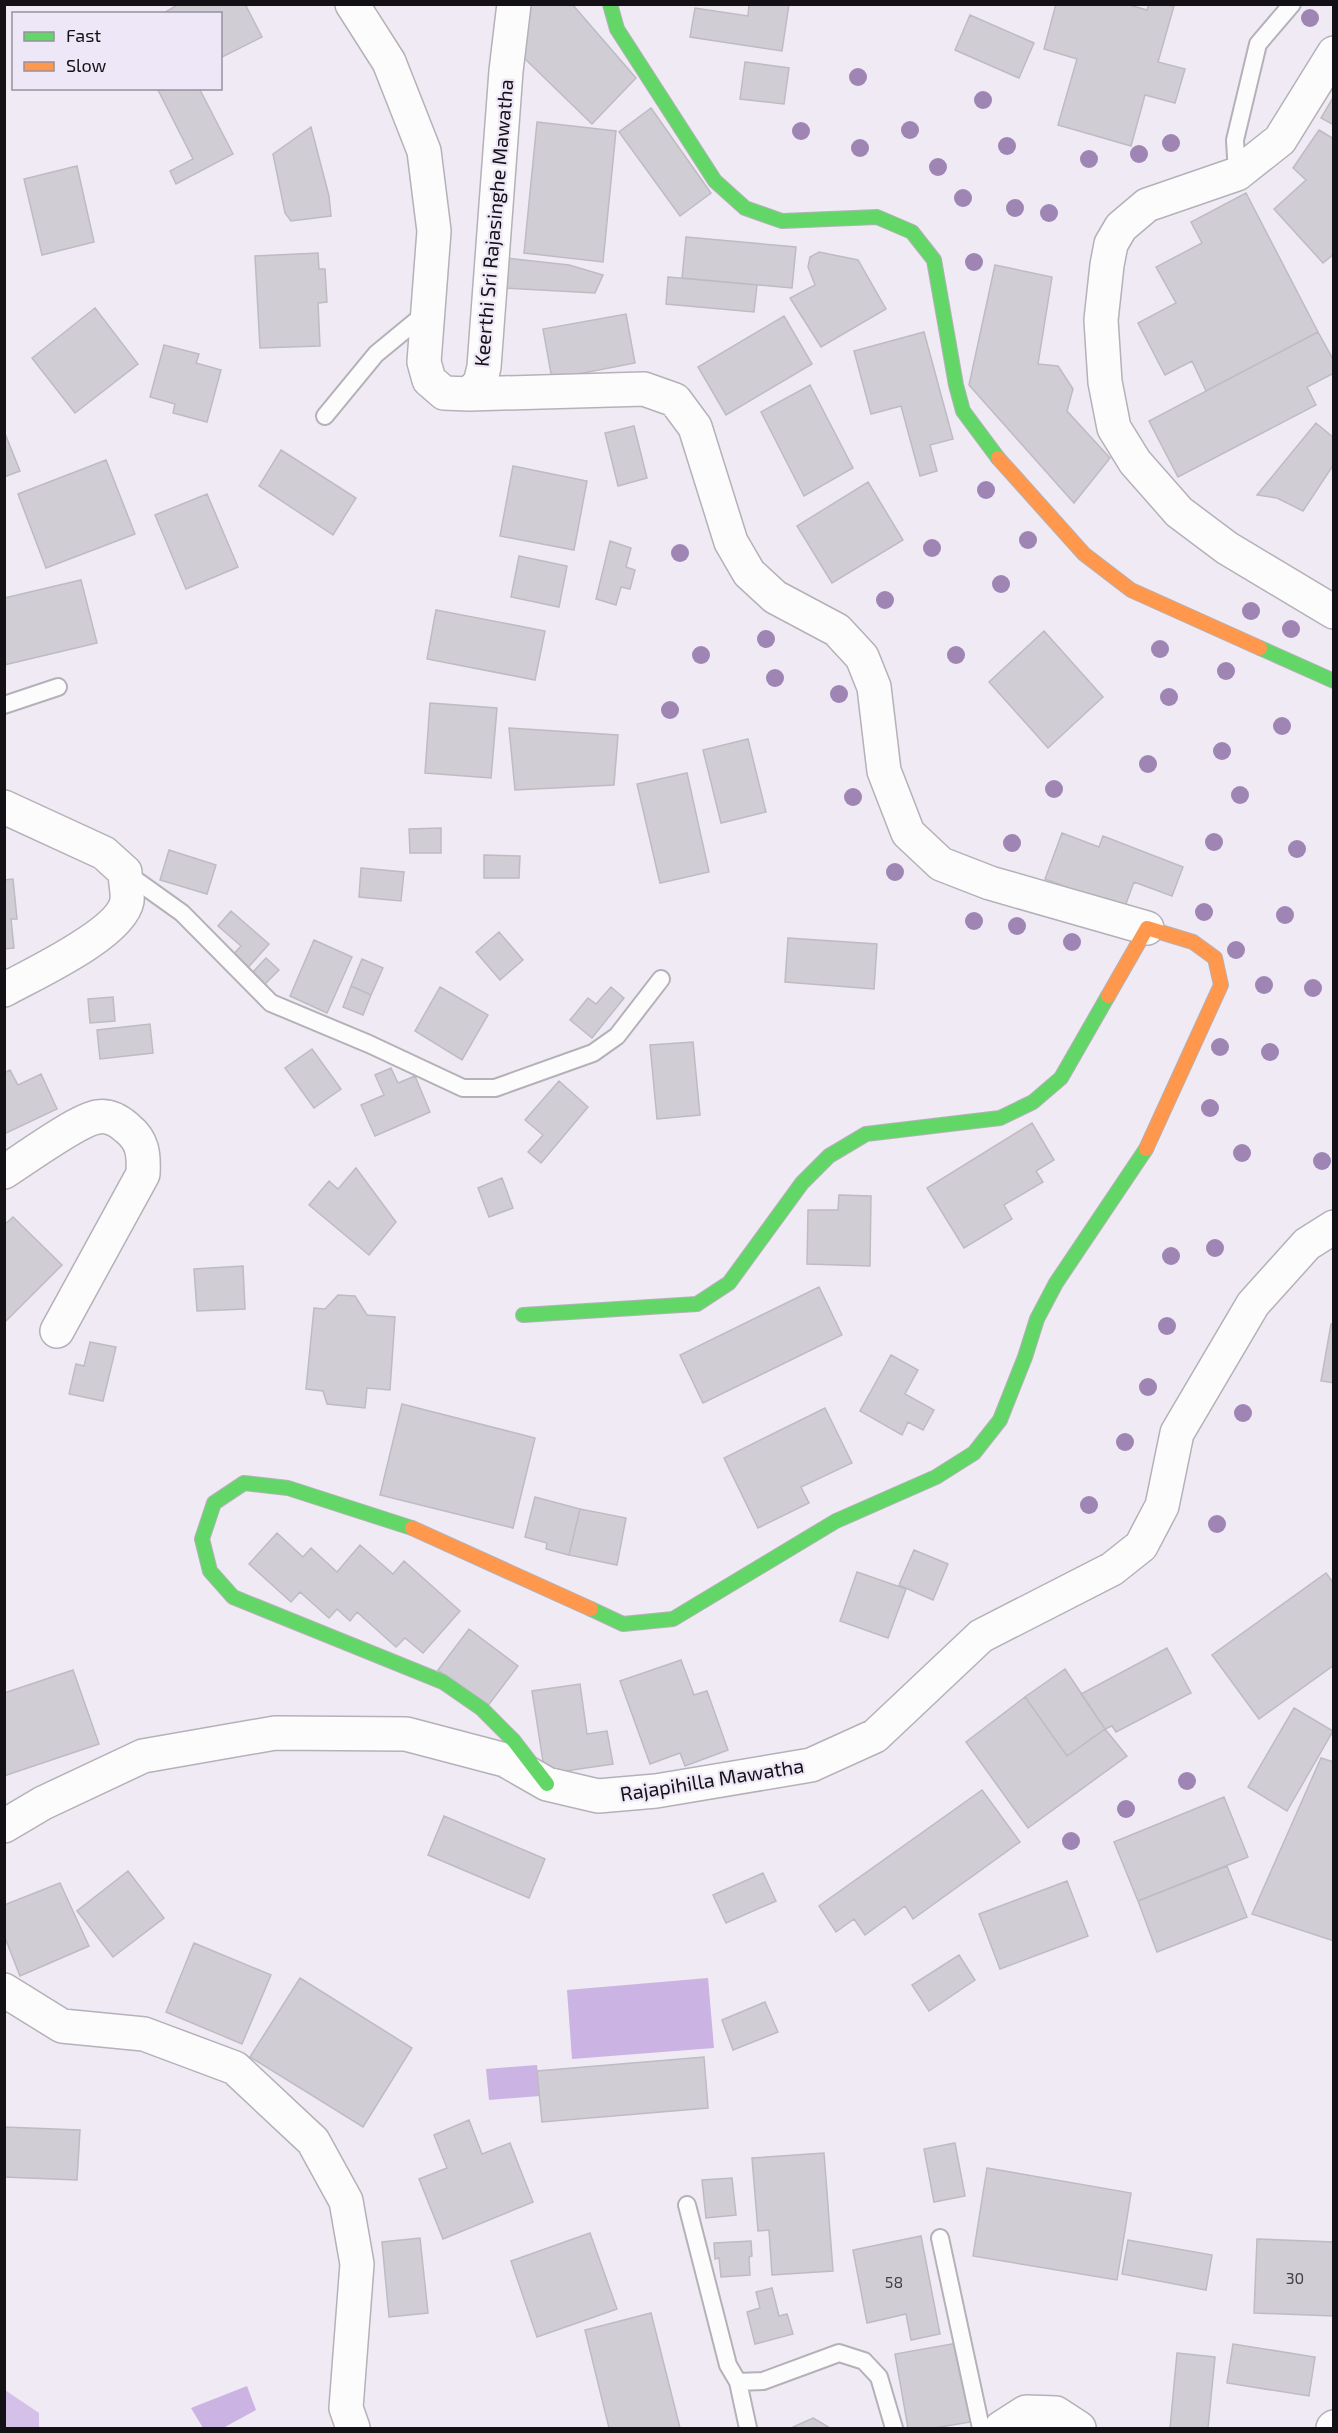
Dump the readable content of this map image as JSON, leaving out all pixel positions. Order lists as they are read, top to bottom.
{
  "streets": {
    "street": ["Keerthi Sri Rajasinghe Mawatha", "Rajapihilla Mawatha"]
  },
  "house_numbers": ["30", "58"],
  "legend": ["Fast", "Slow"]
}
